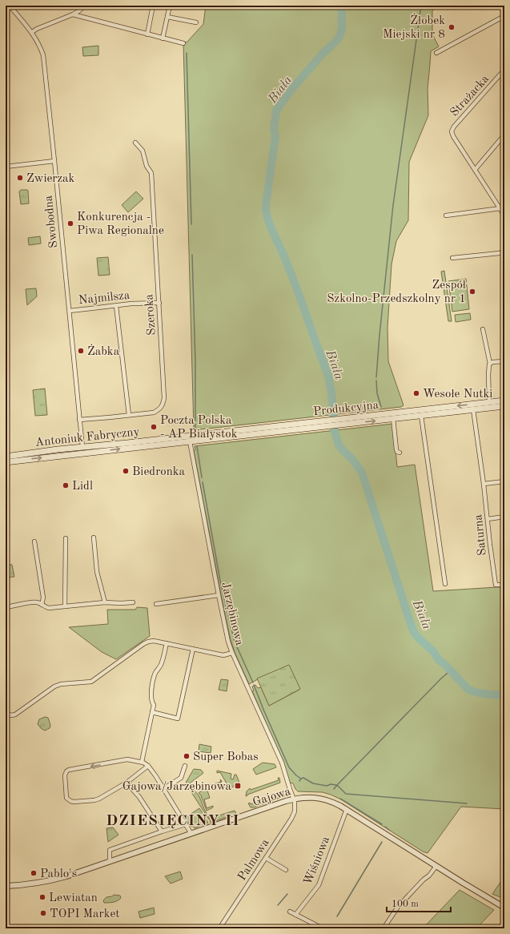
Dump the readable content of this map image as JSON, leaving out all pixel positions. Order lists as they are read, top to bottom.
{
  "streets": {
    "main road": ["Produkcyjna", "Antoniuk Fabryczny"],
    "street": [
      "Strażacka",
      "Swobodna",
      "Najmilsza",
      "Szeroka",
      "Saturna",
      "Jarzębinowa",
      "Gajowa",
      "Palmowa",
      "Wiśniowa"
    ]
  },
  "crossings": [
    ["Swobodna", "Najmilsza"],
    ["Swobodna", "Szeroka"],
    ["Swobodna", "Antoniuk Fabryczny"],
    ["Najmilsza", "Szeroka"],
    ["Produkcyjna", "Antoniuk Fabryczny"],
    ["Produkcyjna", "Saturna"],
    ["Produkcyjna", "Jarzębinowa"],
    ["Antoniuk Fabryczny", "Jarzębinowa"],
    ["Jarzębinowa", "Gajowa"],
    ["Jarzębinowa", "Palmowa"],
    ["Gajowa", "Palmowa"],
    ["Gajowa", "Wiśniowa"]
  ],
  "districts": ["DZIESIĘCINY II"],
  "water": ["Biała"],
  "places": {
    "other": [
      "Żłobek Miejski nr 8",
      "Zwierzak",
      "Konkurencja - Piwa Regionalne",
      "Zespół Szkolno-Przedszkolny nr 1",
      "Żabka",
      "Wesołe Nutki",
      "Poczta Polska - AP Białystok",
      "Biedronka",
      "Lidl",
      "Super Bobas",
      "Pablo's",
      "Lewiatan",
      "TOPI Market"
    ],
    "transit": ["Gajowa/Jarzębinowa"]
  },
  "scale_bar": "100 m"
}
